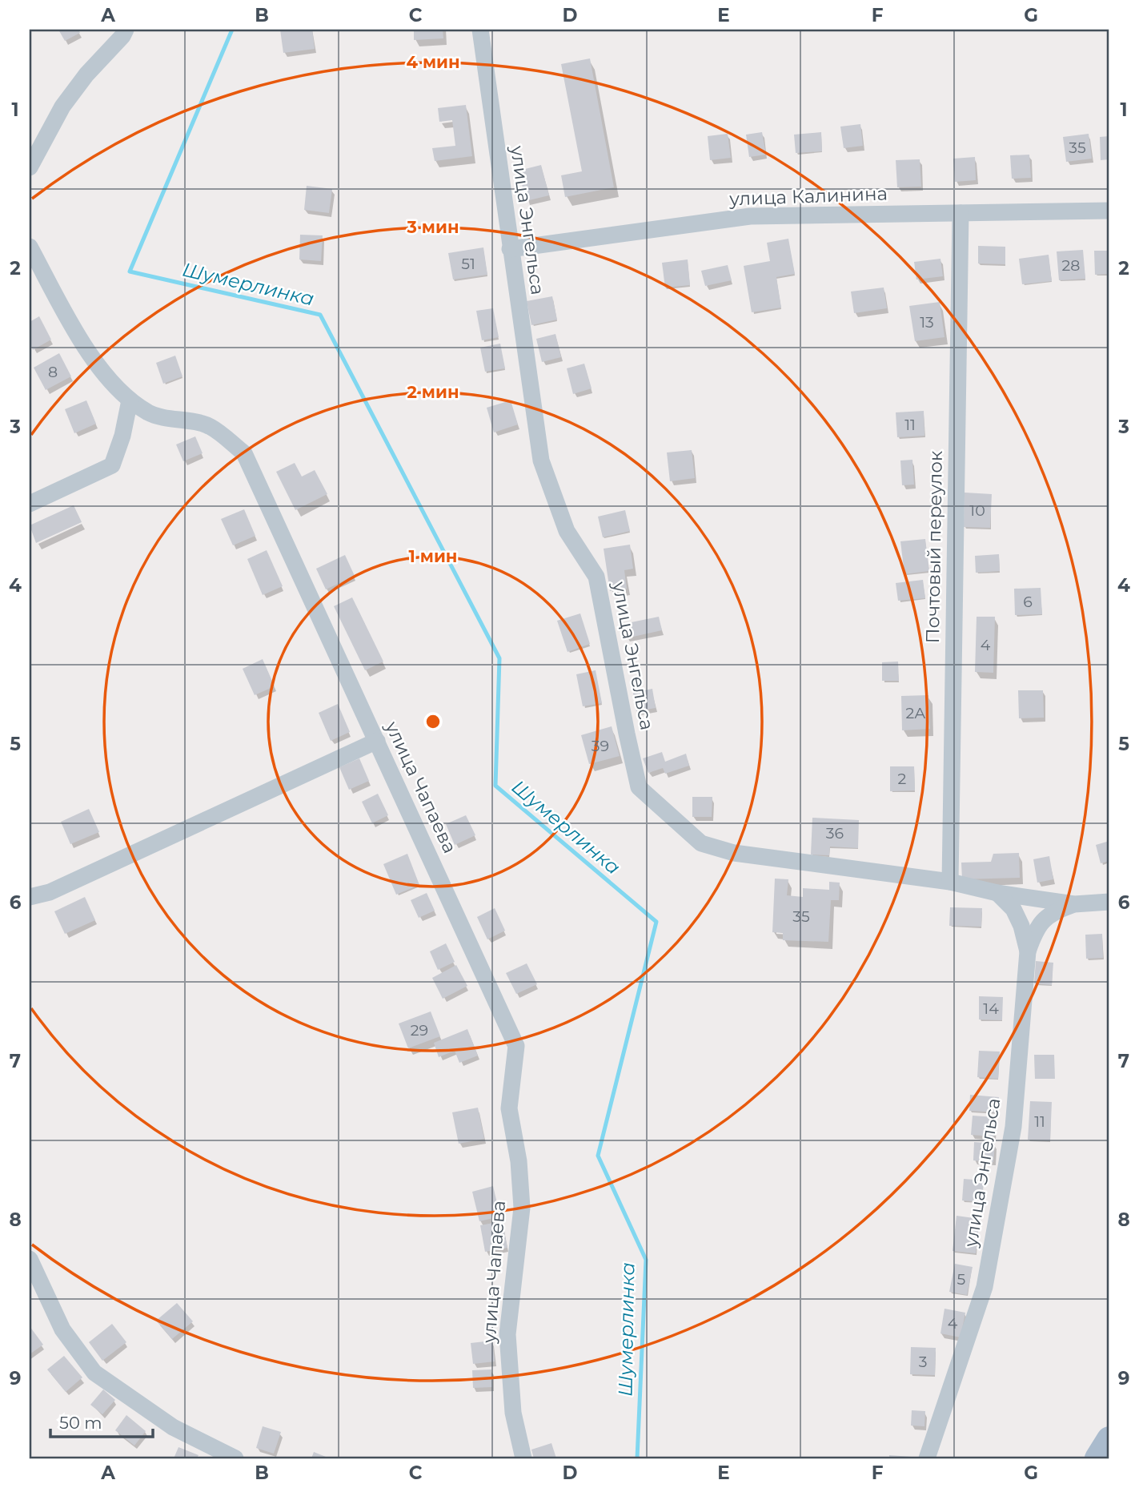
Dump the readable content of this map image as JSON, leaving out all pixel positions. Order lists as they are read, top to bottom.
{
  "streets": {
    "street": [
      "улица Калинина",
      "улица Энгельса",
      "Почтовый переулок",
      "улица Чапаева"
    ]
  },
  "crossings": [
    ["улица Калинина", "улица Энгельса"],
    ["улица Калинина", "Почтовый переулок"],
    ["улица Энгельса", "Почтовый переулок"]
  ],
  "water": ["Шумерлинка"],
  "house_numbers": [
    "35",
    "51",
    "28",
    "13",
    "8",
    "11",
    "10",
    "6",
    "4",
    "2А",
    "39",
    "2",
    "36",
    "35",
    "14",
    "29",
    "11",
    "5",
    "4",
    "3"
  ],
  "scale_bar": "50 m",
  "grid": {
    "columns": [
      "A",
      "B",
      "C",
      "D",
      "E",
      "F",
      "G"
    ],
    "rows": [
      "1",
      "2",
      "3",
      "4",
      "5",
      "6",
      "7",
      "8",
      "9"
    ]
  },
  "rings": [
    "4 мин",
    "3 мин",
    "2 мин",
    "1 мин"
  ]
}
